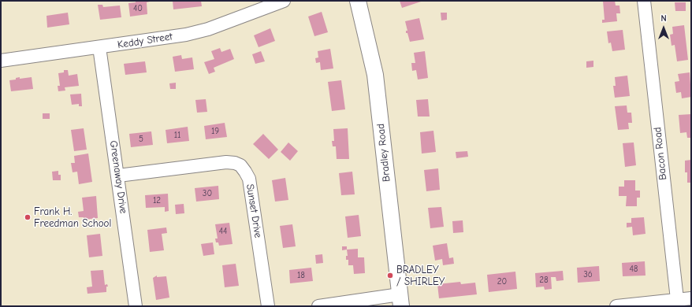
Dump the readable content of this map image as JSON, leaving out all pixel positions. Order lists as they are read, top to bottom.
{
  "streets": {
    "main road": ["Bradley Road"],
    "street": [
      "Keddy Street",
      "Bacon Road",
      "Greenaway Drive",
      "Sunset Drive"
    ]
  },
  "crossings": [
    ["Keddy Street", "Greenaway Drive"],
    ["Greenaway Drive", "Sunset Drive"]
  ],
  "places": ["Frank H. Freedman School", "BRADLEY / SHIRLEY"],
  "house_numbers": [
    "40",
    "19",
    "11",
    "5",
    "30",
    "12",
    "44",
    "48",
    "36",
    "18",
    "28",
    "20"
  ],
  "north": "top"
}
